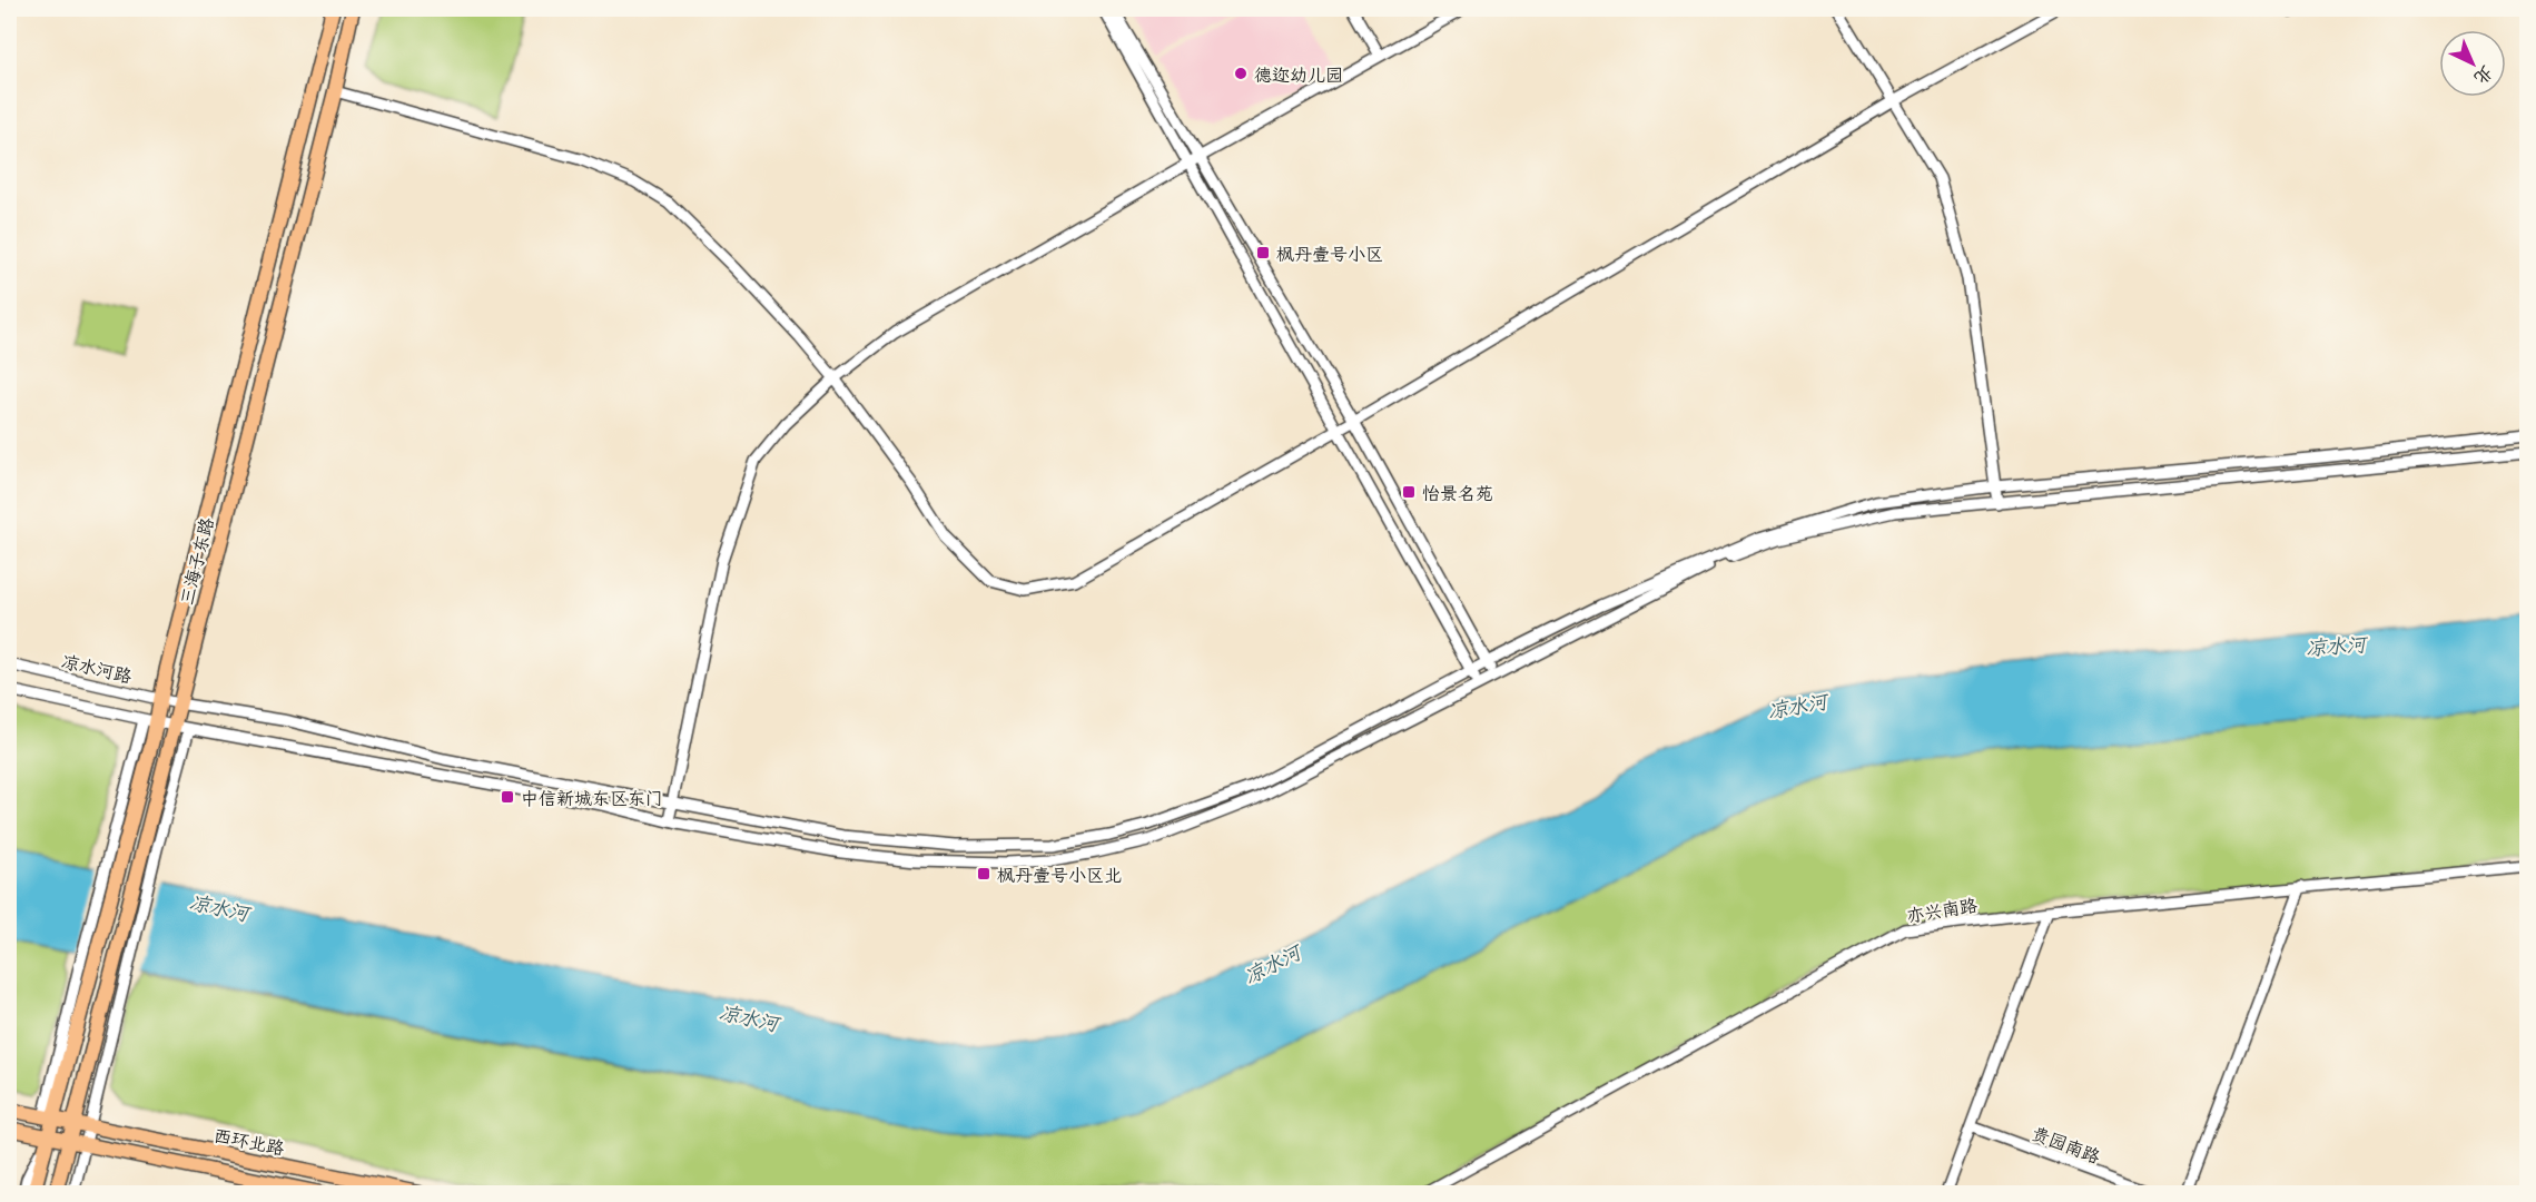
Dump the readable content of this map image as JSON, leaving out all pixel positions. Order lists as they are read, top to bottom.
{
  "streets": {
    "main road": ["三海子东路", "西环北路"],
    "street": ["凉水河路", "亦兴南路", "贵园南路"]
  },
  "crossings": [
    ["三海子东路", "凉水河路"],
    ["三海子东路", "西环北路"]
  ],
  "water": ["凉水河"],
  "places": {
    "other": ["德迩幼儿园"],
    "transit": [
      "枫丹壹号小区",
      "怡景名苑",
      "中信新城东区东门",
      "枫丹壹号小区北"
    ]
  },
  "north": "bottom right"
}
